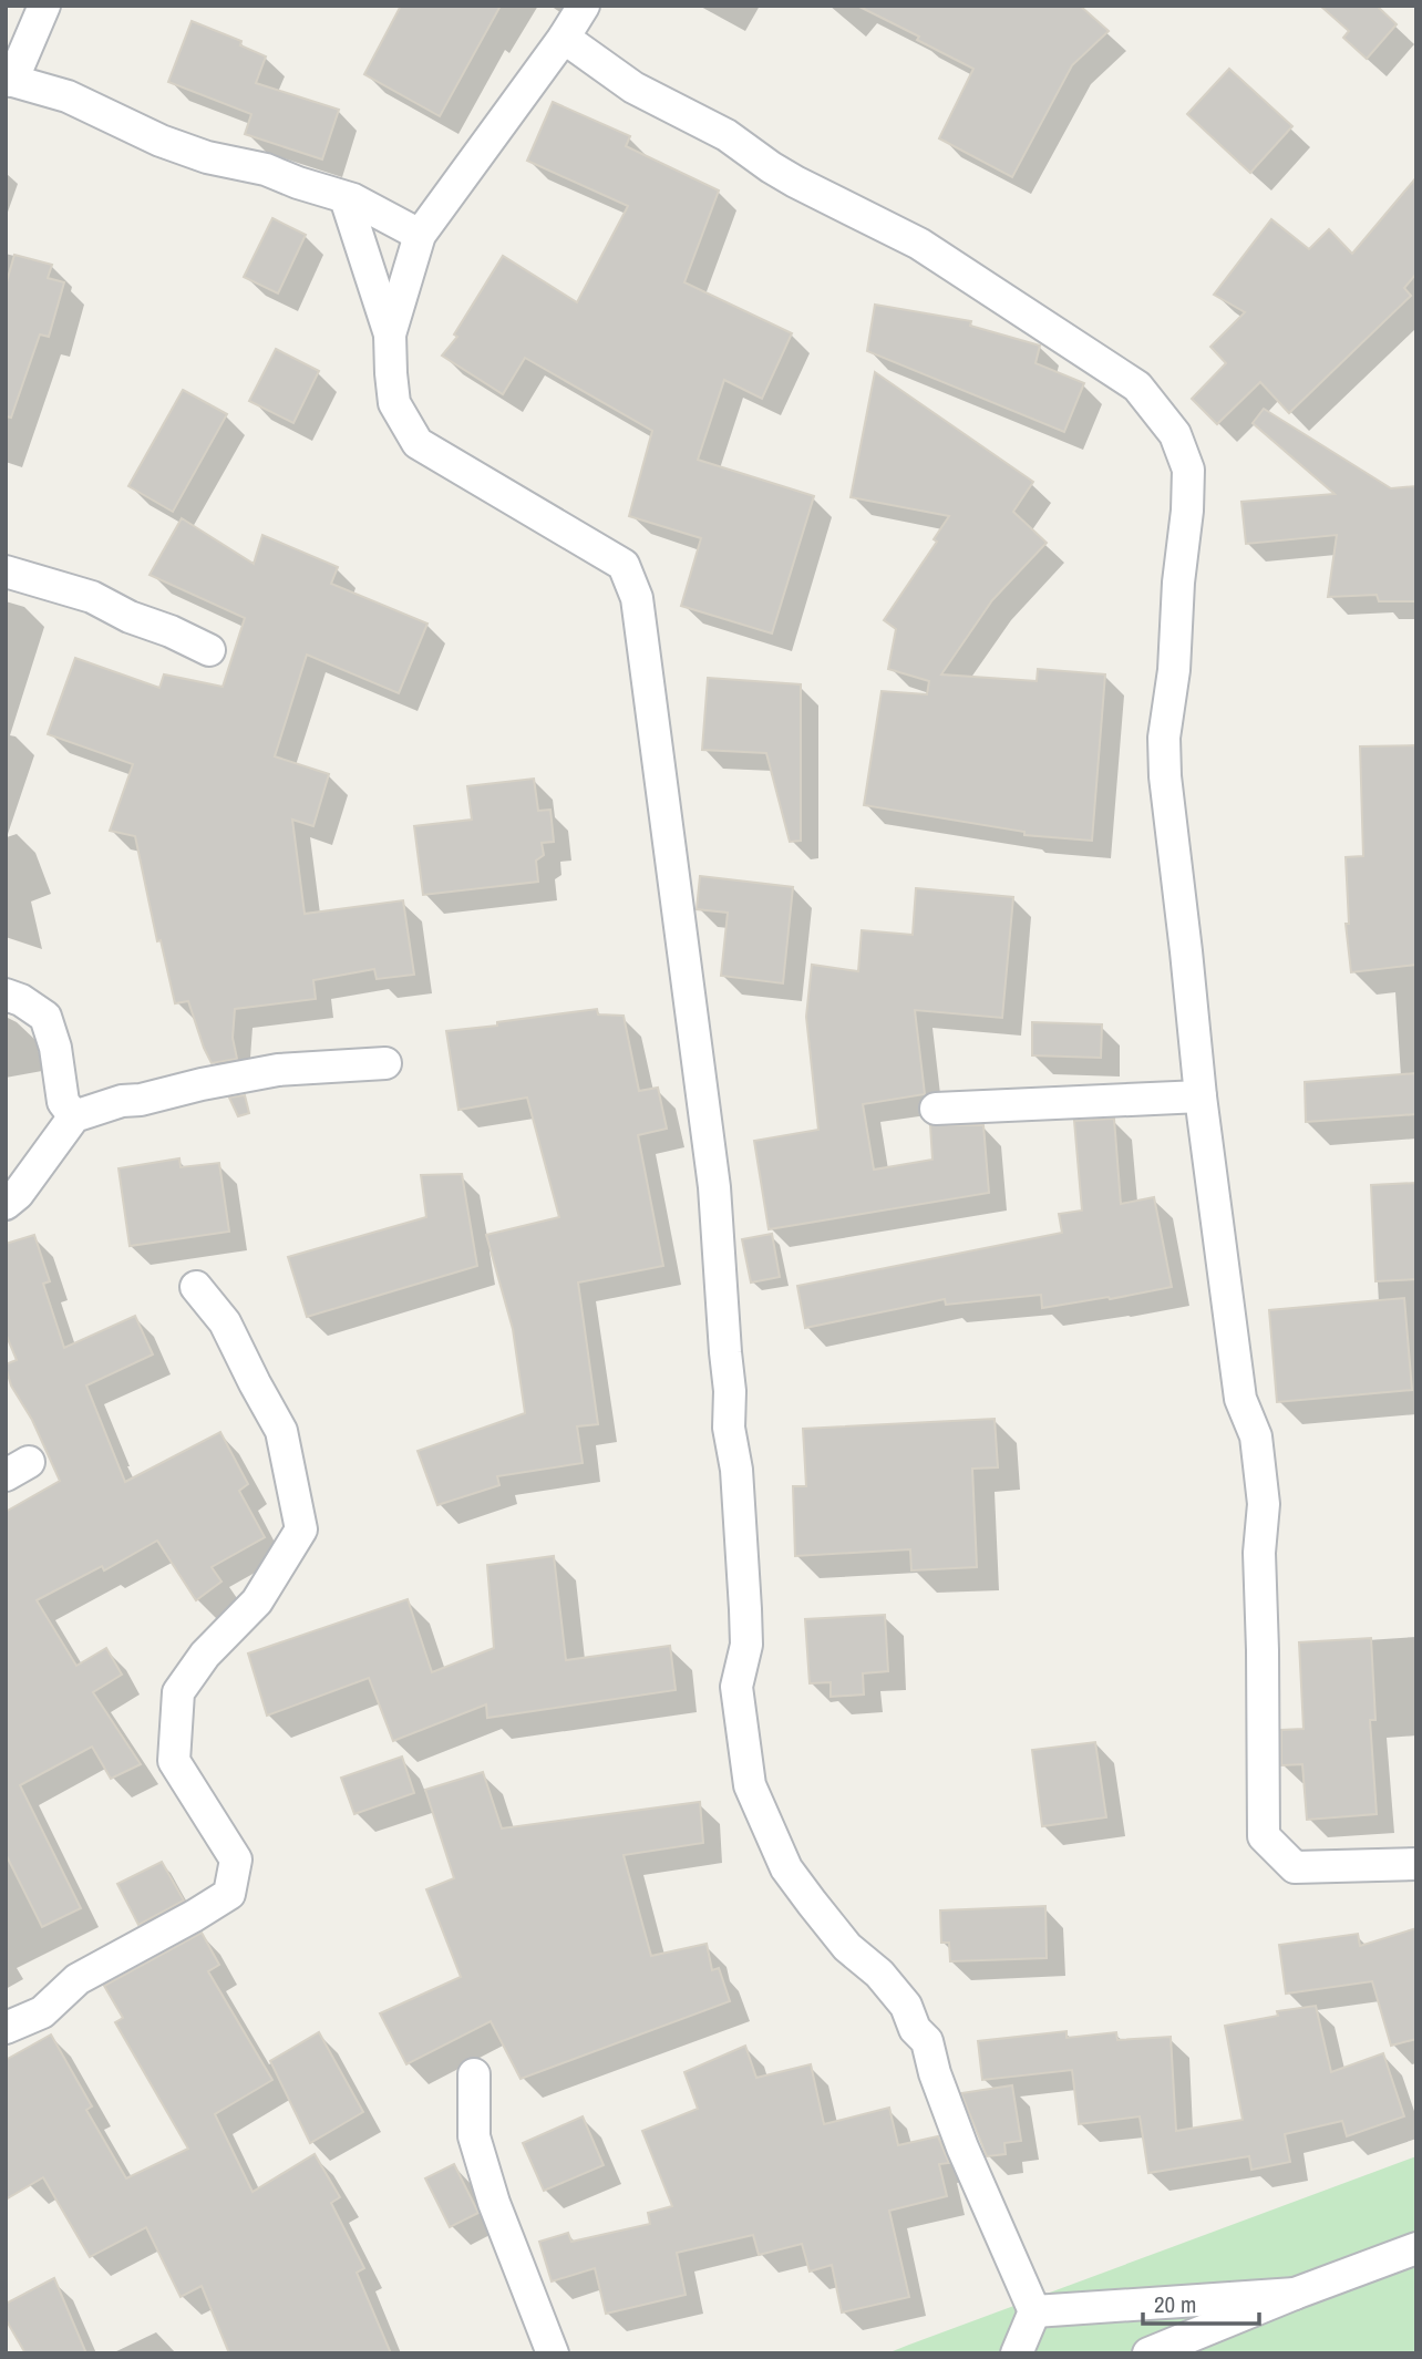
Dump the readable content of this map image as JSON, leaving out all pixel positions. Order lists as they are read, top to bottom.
{
  "scale_bar": "20 m"
}
